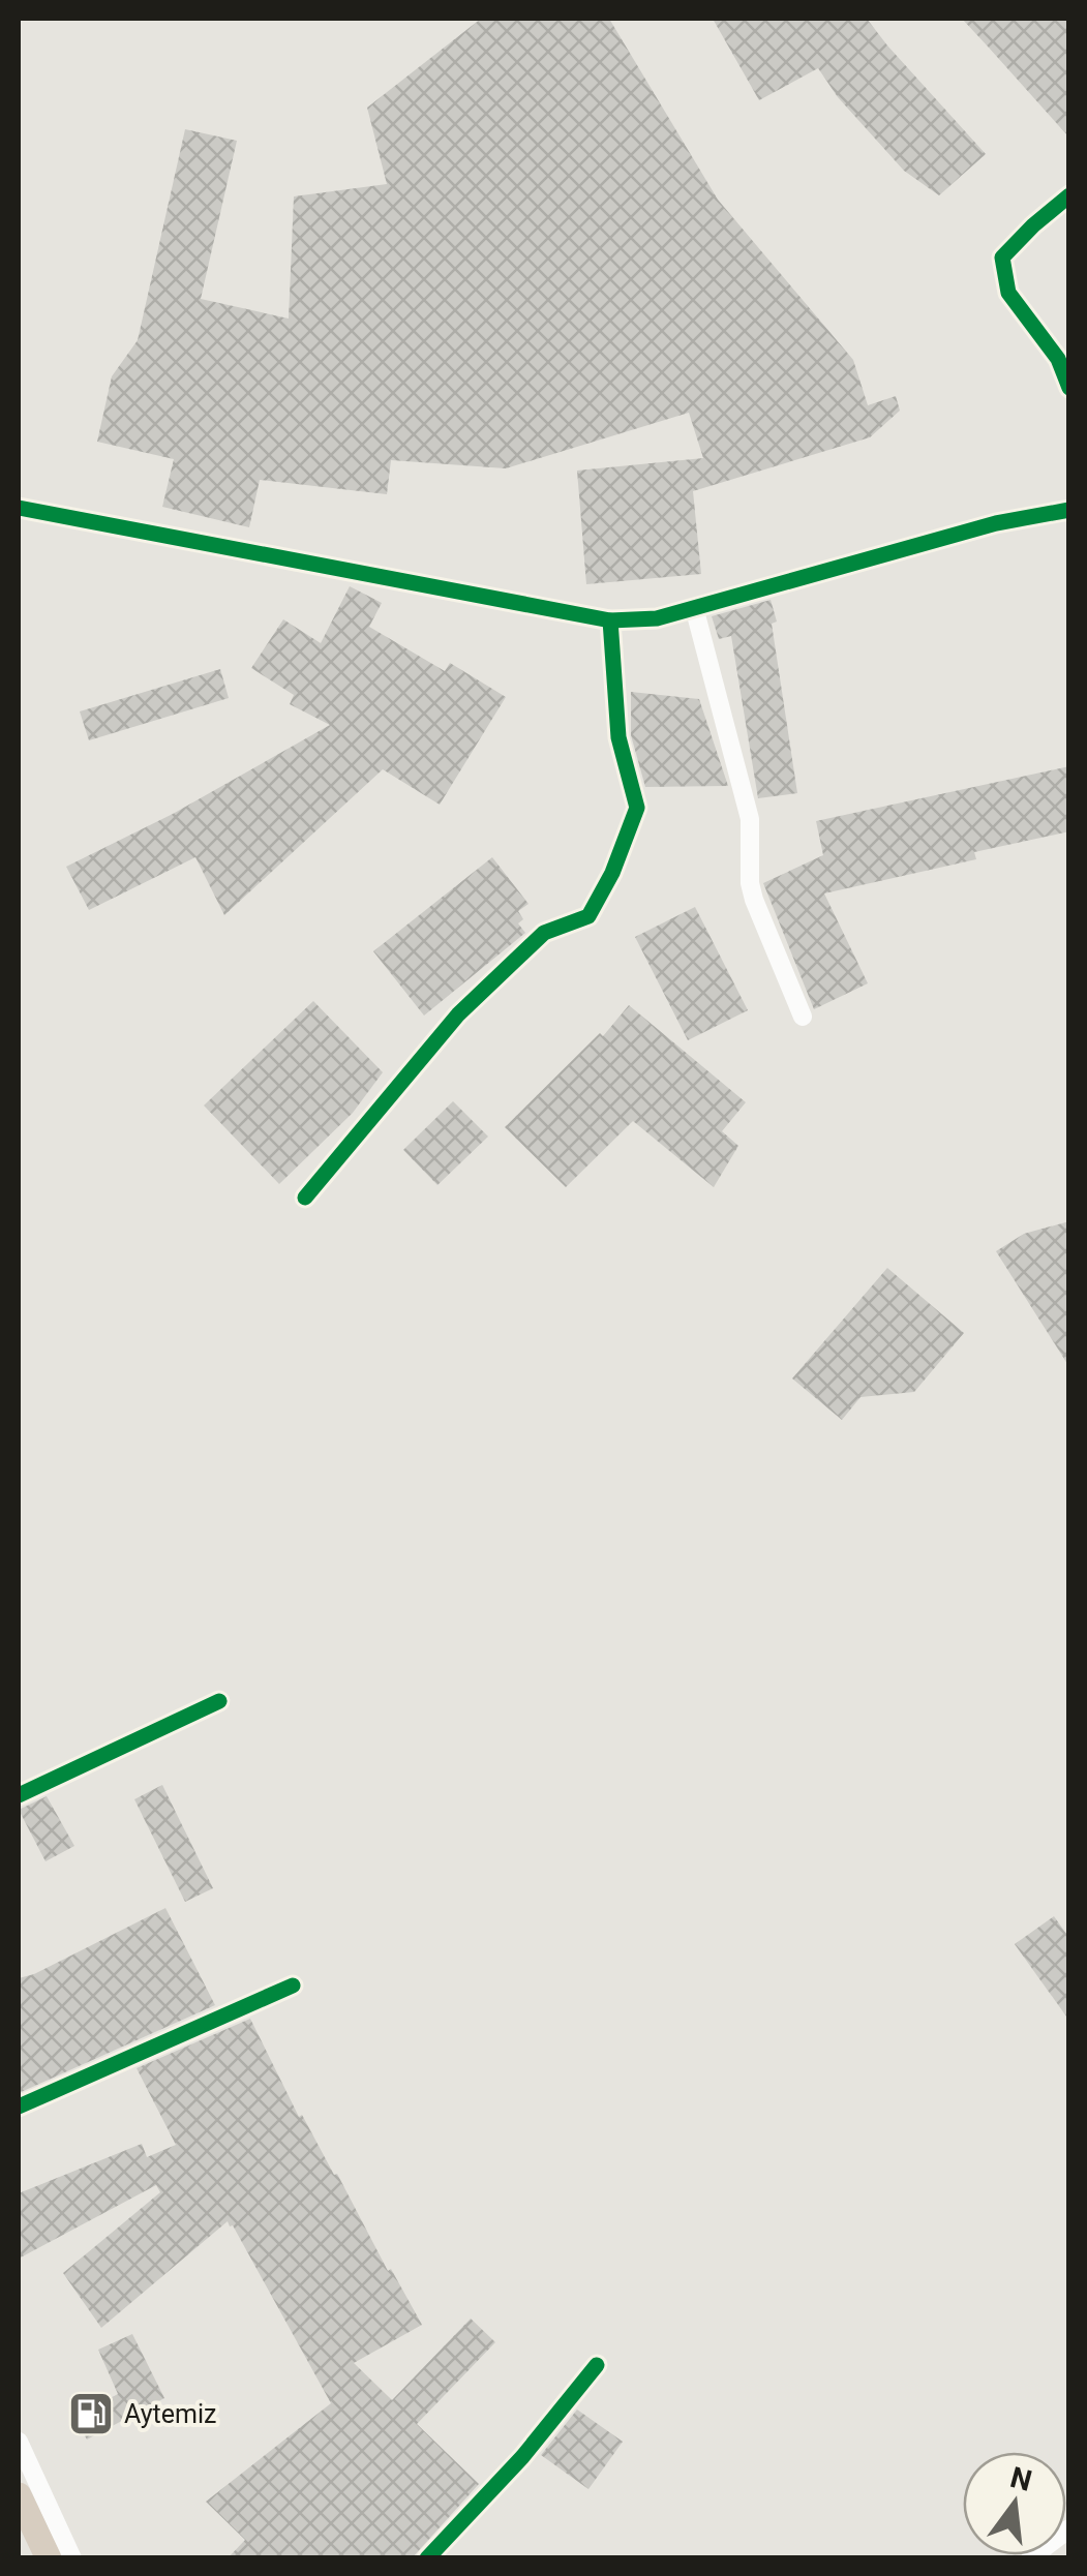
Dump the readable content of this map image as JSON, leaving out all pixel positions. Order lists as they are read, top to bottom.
{
  "places": {
    "fuel station": ["Aytemiz"]
  },
  "north": "top"
}
